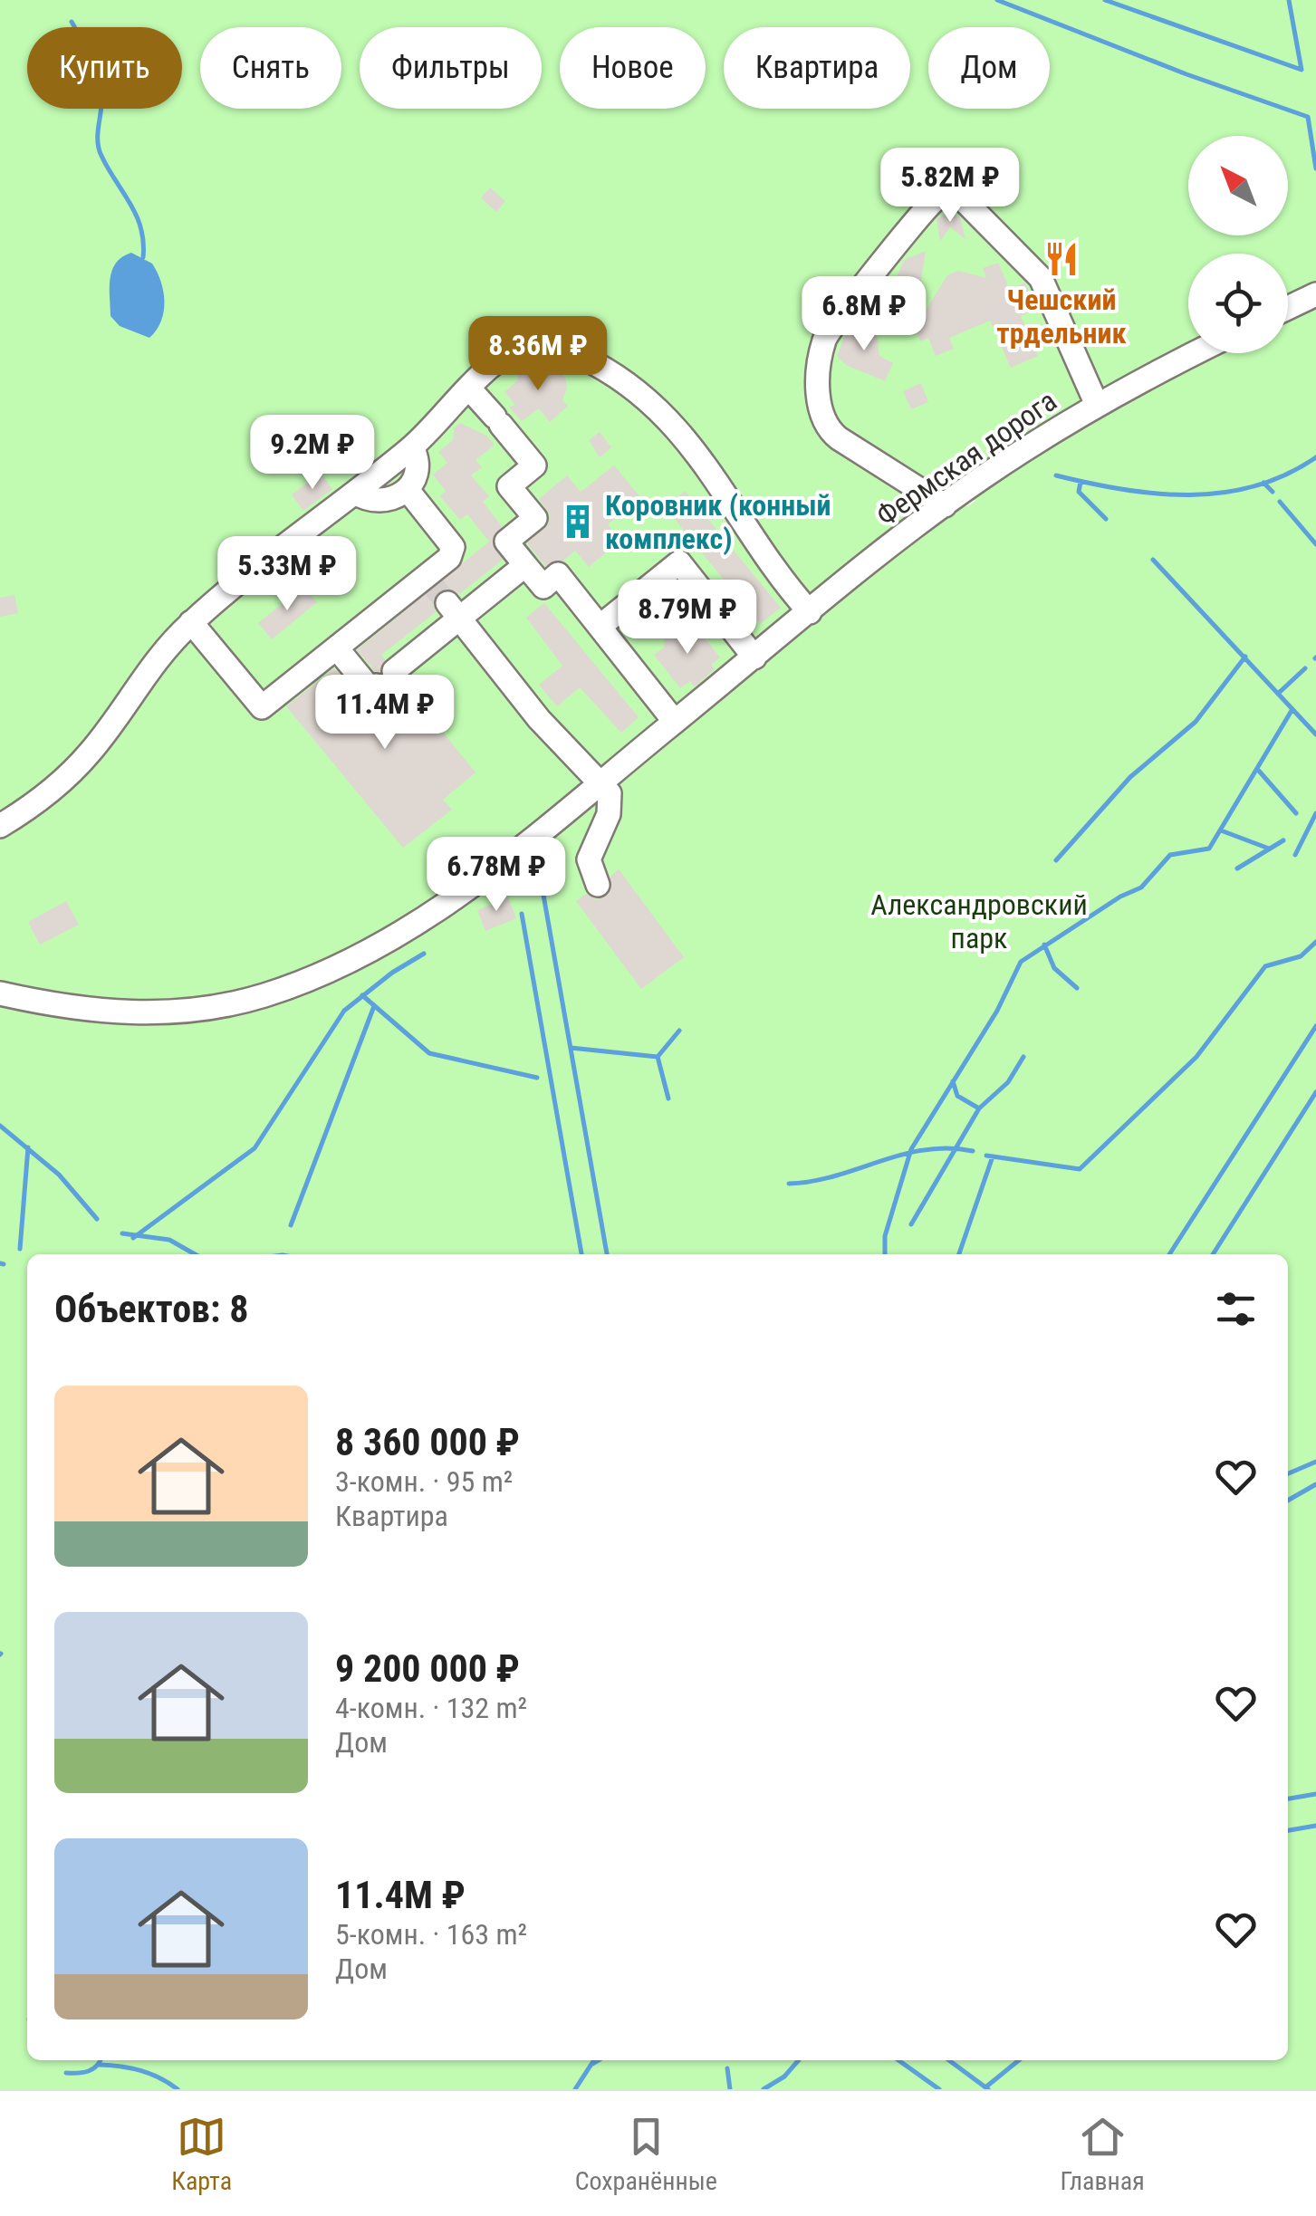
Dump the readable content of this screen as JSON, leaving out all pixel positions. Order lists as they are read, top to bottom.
{
  "streets": {
    "street": ["Фермская дорога"]
  },
  "parks": ["Александровский парк"],
  "places": {
    "restaurant": ["Чешский трдельник"],
    "building": ["Коровник (конный комплекс)"]
  },
  "north": "top left",
  "page": {
    "chip": [
      "Купить",
      "Снять",
      "Фильтры",
      "Новое",
      "Квартира",
      "Дом"
    ],
    "price": [
      "5.82M ₽",
      "6.8M ₽",
      "8.36M ₽",
      "9.2M ₽",
      "5.33M ₽",
      "8.79M ₽",
      "11.4M ₽",
      "6.78M ₽"
    ],
    "heading": "Объектов: 8",
    "list": [
      {
        "name": "8 360 000 ₽",
        "note": "3-комн. · 95 m² · Квартира"
      },
      {
        "name": "9 200 000 ₽",
        "note": "4-комн. · 132 m² · Дом"
      },
      {
        "name": "11.4M ₽",
        "note": "5-комн. · 163 m² · Дом"
      }
    ],
    "tabs": ["Карта", "Сохранённые", "Главная"]
  }
}
